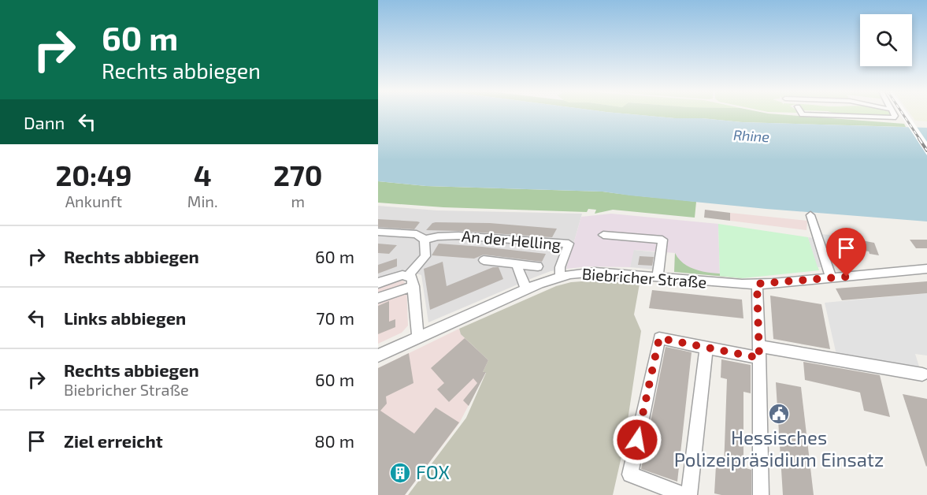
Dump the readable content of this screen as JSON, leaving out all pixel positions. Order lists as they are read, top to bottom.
{
  "streets": {
    "street": ["An der Helling", "Biebricher Straße"]
  },
  "crossings": [
    ["An der Helling", "Biebricher Straße"]
  ],
  "water": ["Rhine"],
  "places": {
    "public building": ["Hessisches Polizeipräsidium Einsatz"],
    "building": ["FOX"]
  },
  "page": {
    "turn": ["60 m", "Rechts abbiegen"],
    "then": "Dann",
    "eta": [
      "20:49",
      "Ankunft",
      "4",
      "Min.",
      "270",
      "m"
    ],
    "list": [
      {
        "name": "Rechts abbiegen",
        "value": "60 m"
      },
      {
        "name": "Links abbiegen",
        "value": "70 m"
      },
      {
        "name": "Rechts abbiegen",
        "note": "Biebricher Straße",
        "value": "60 m"
      },
      {
        "name": "Ziel erreicht",
        "value": "80 m"
      }
    ]
  }
}
